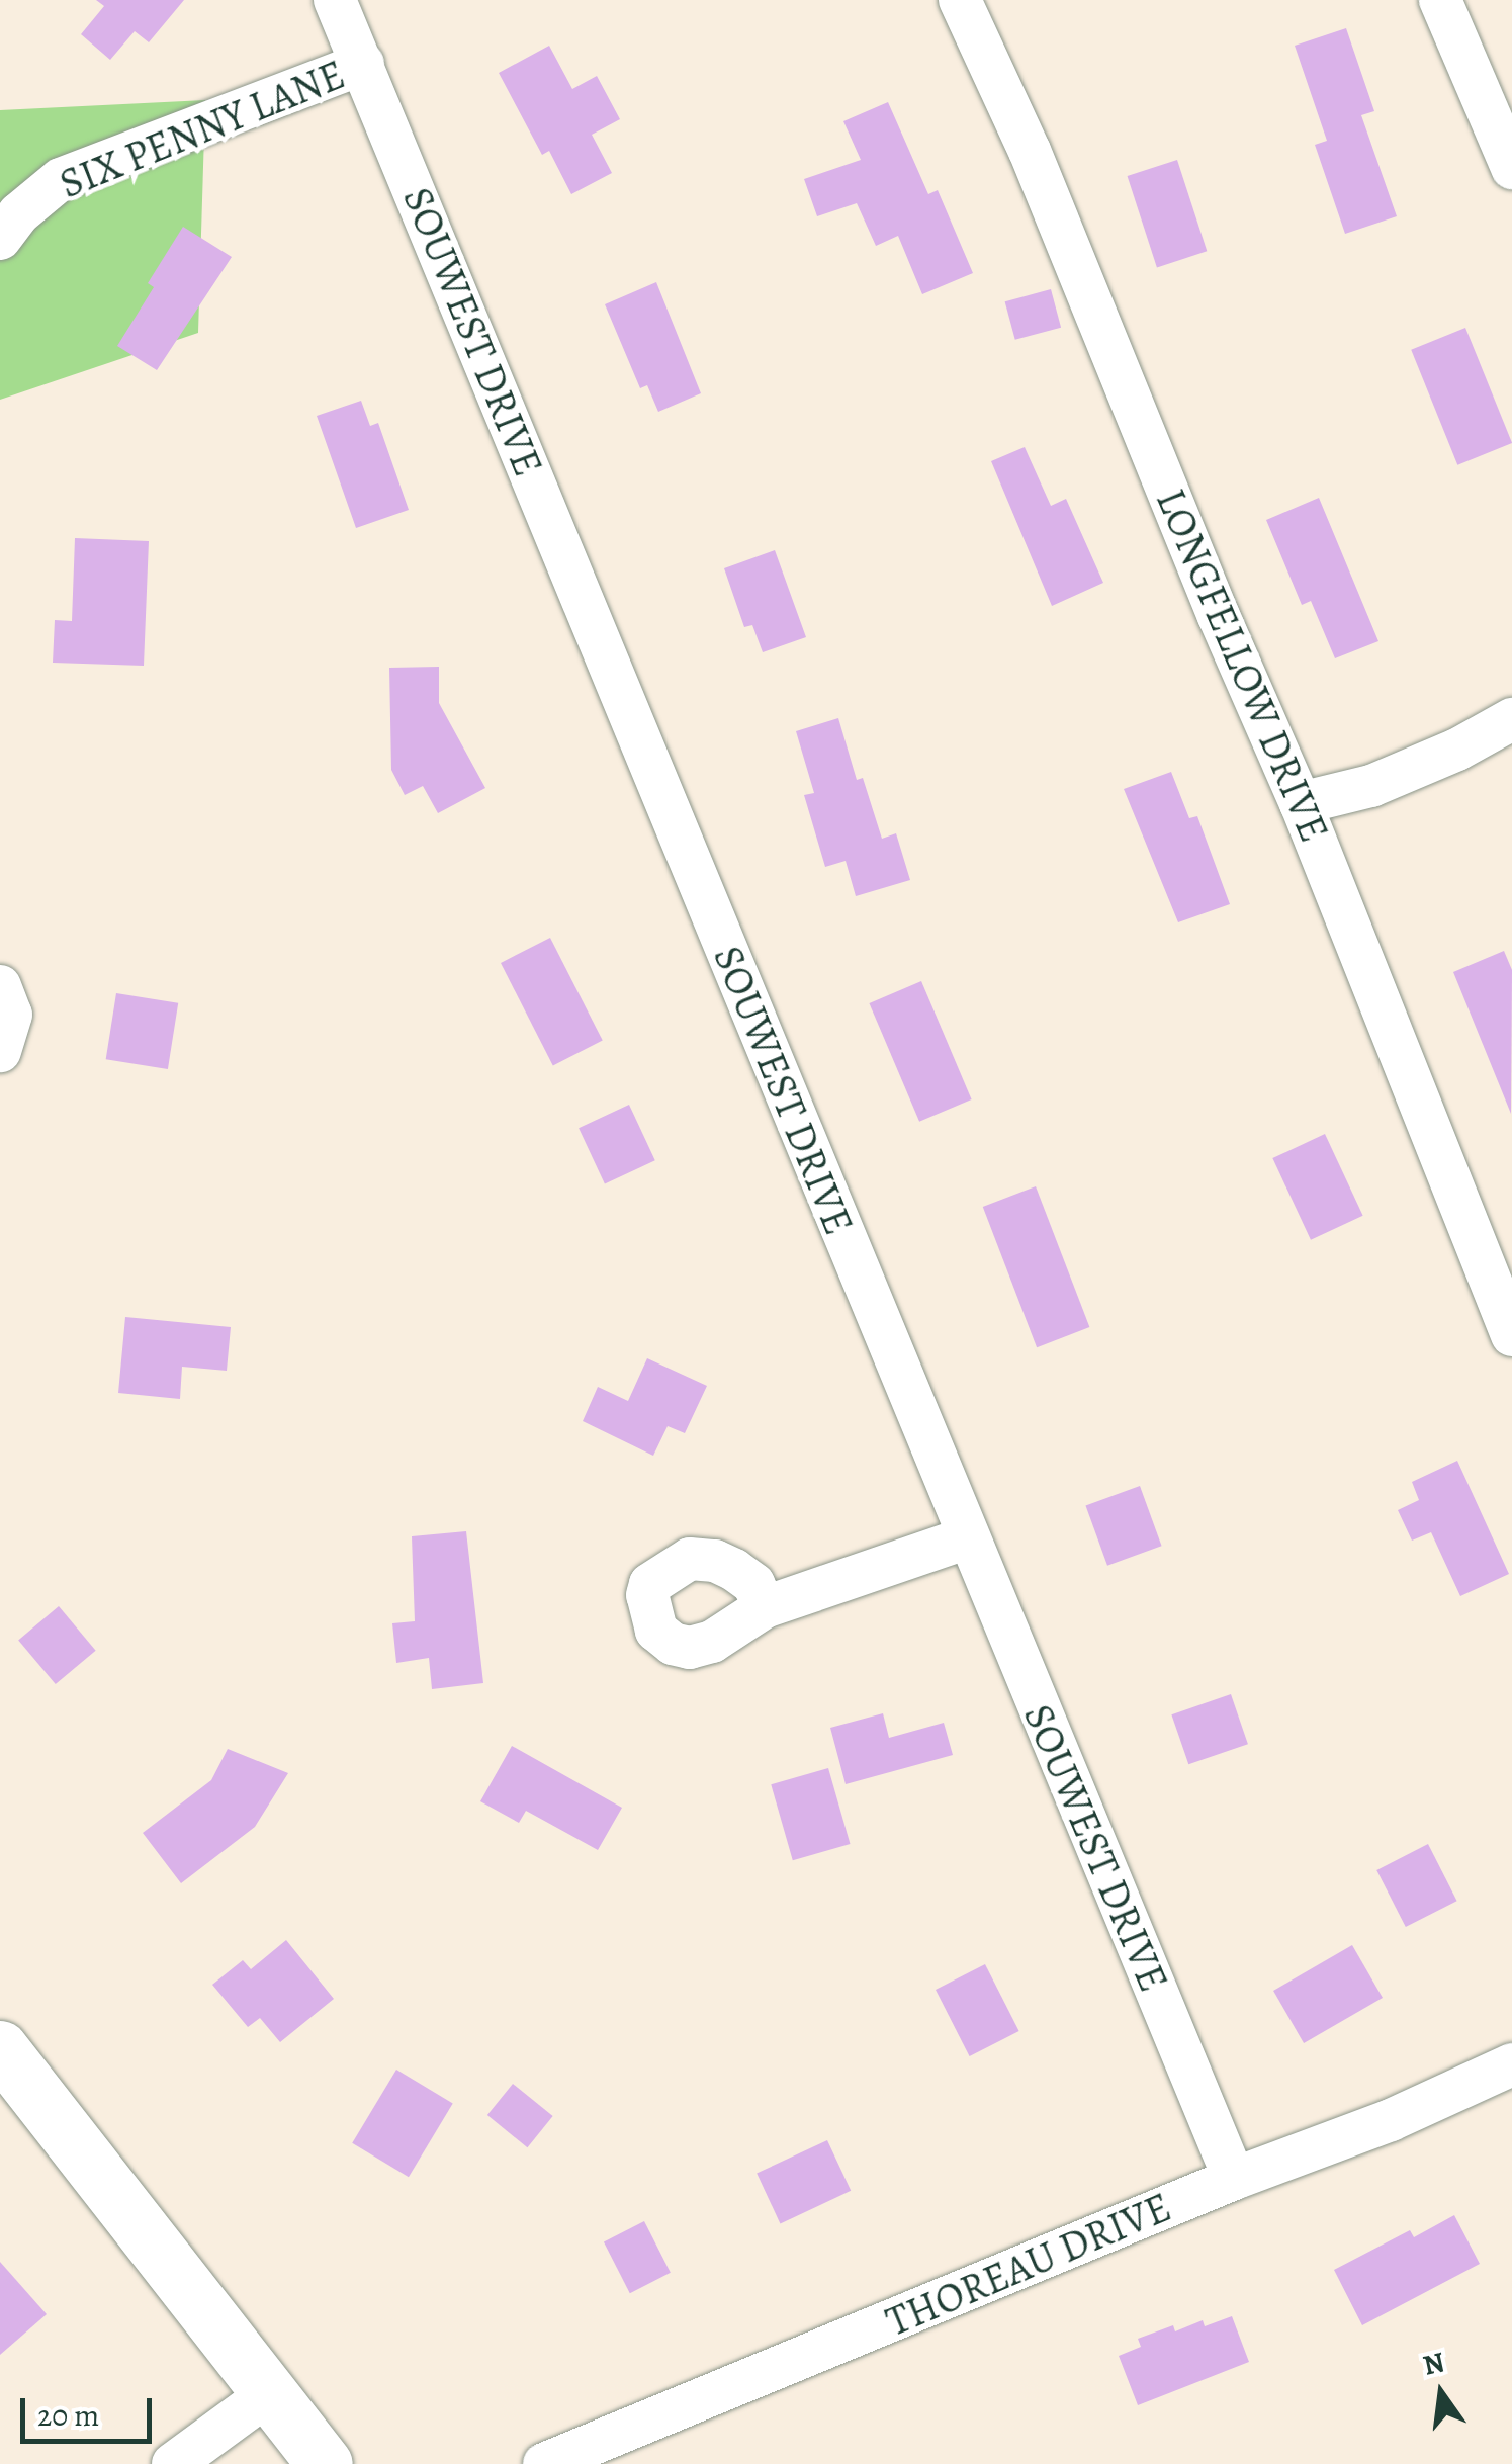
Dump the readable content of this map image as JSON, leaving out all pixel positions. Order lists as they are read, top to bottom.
{
  "streets": {
    "street": [
      "SIX PENNY LANE",
      "SOUWEST DRIVE",
      "LONGFELLOW DRIVE",
      "THOREAU DRIVE"
    ]
  },
  "crossings": [
    ["SIX PENNY LANE", "SOUWEST DRIVE"],
    ["SOUWEST DRIVE", "THOREAU DRIVE"]
  ],
  "scale_bar": "20 m",
  "north": "top"
}
